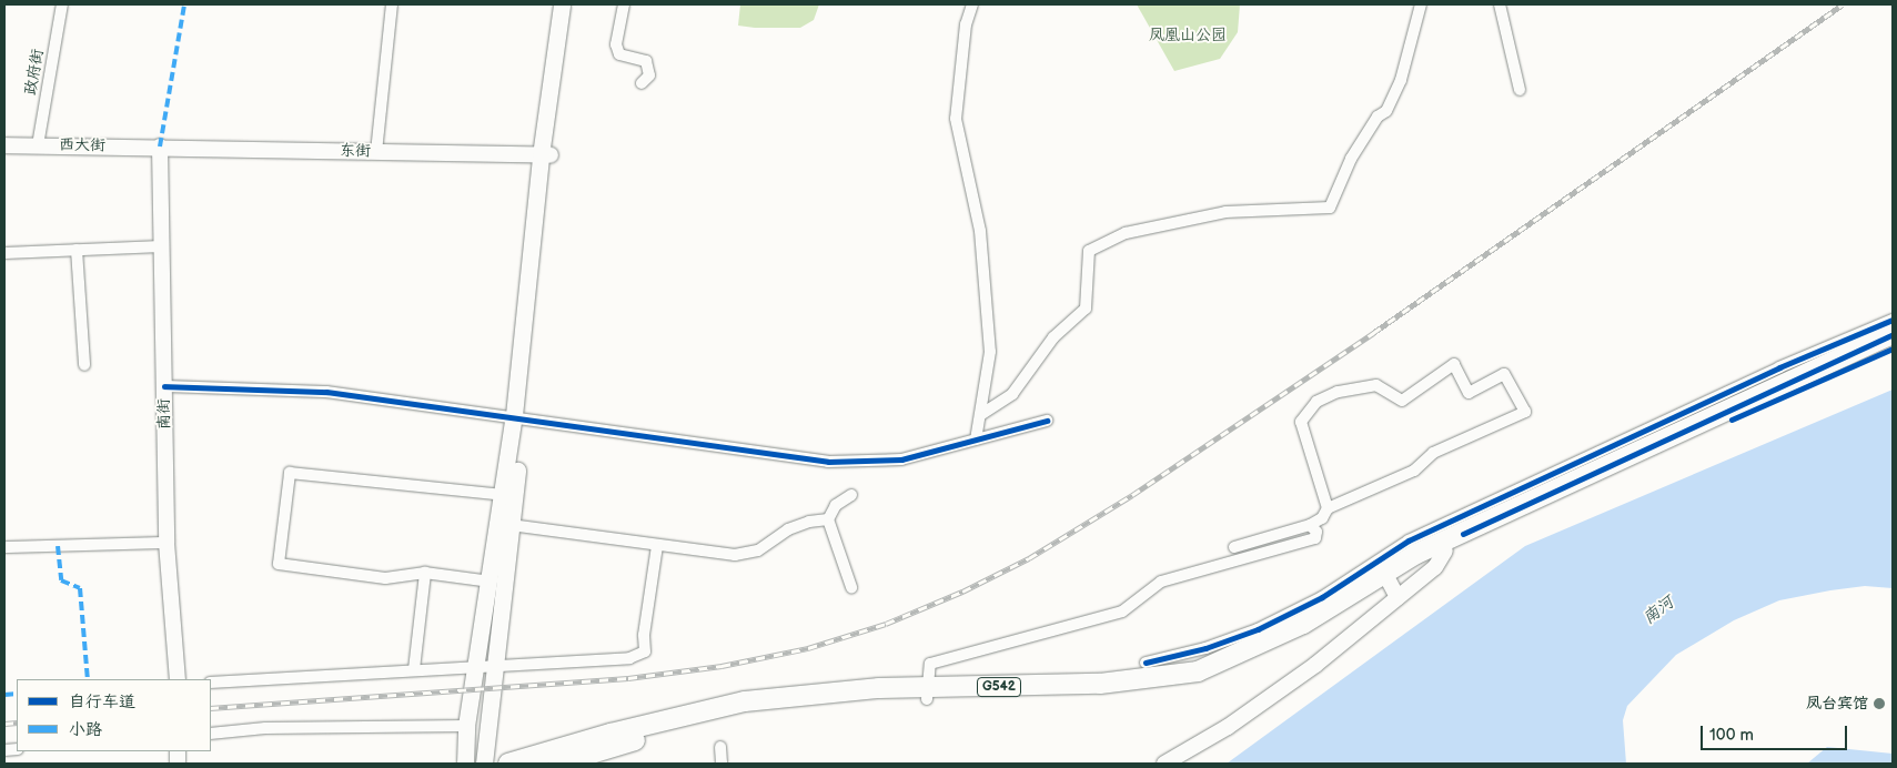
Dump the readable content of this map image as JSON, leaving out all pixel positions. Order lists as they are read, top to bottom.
{
  "streets": {
    "highway": ["G542"],
    "street": [
      "政府街",
      "西大街",
      "东街",
      "南街"
    ]
  },
  "crossings": [
    ["政府街", "西大街"],
    ["西大街", "东街"],
    ["西大街", "南街"],
    ["东街", "南街"]
  ],
  "water": ["南河"],
  "parks": ["凤凰山公园"],
  "places": ["凤台宾馆"],
  "legend": ["自行车道", "小路"],
  "scale_bar": "100 m"
}
